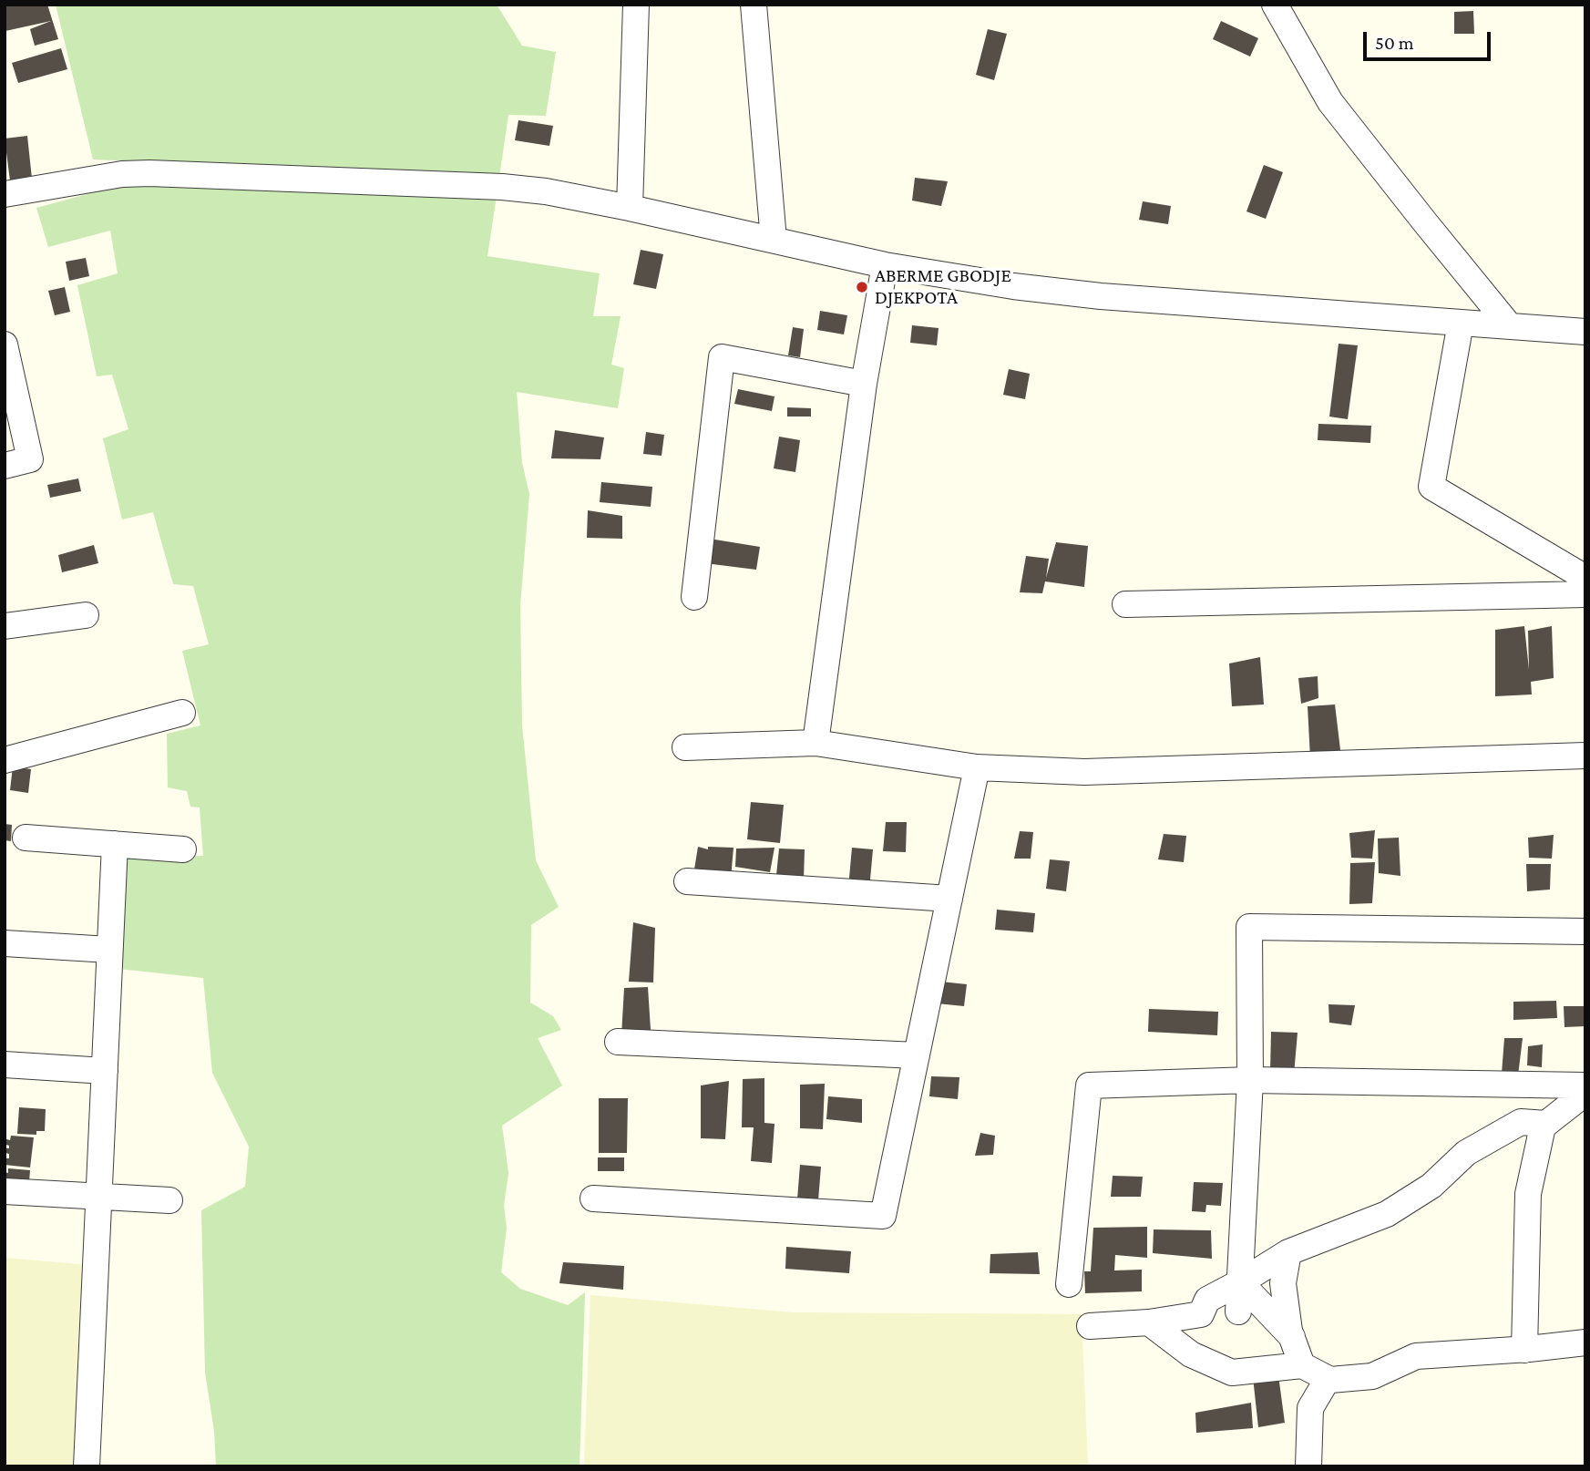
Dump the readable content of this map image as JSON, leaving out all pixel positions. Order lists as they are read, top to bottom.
{
  "places": ["ABERME GBODJE DJEKPOTA"],
  "scale_bar": "50 m"
}
